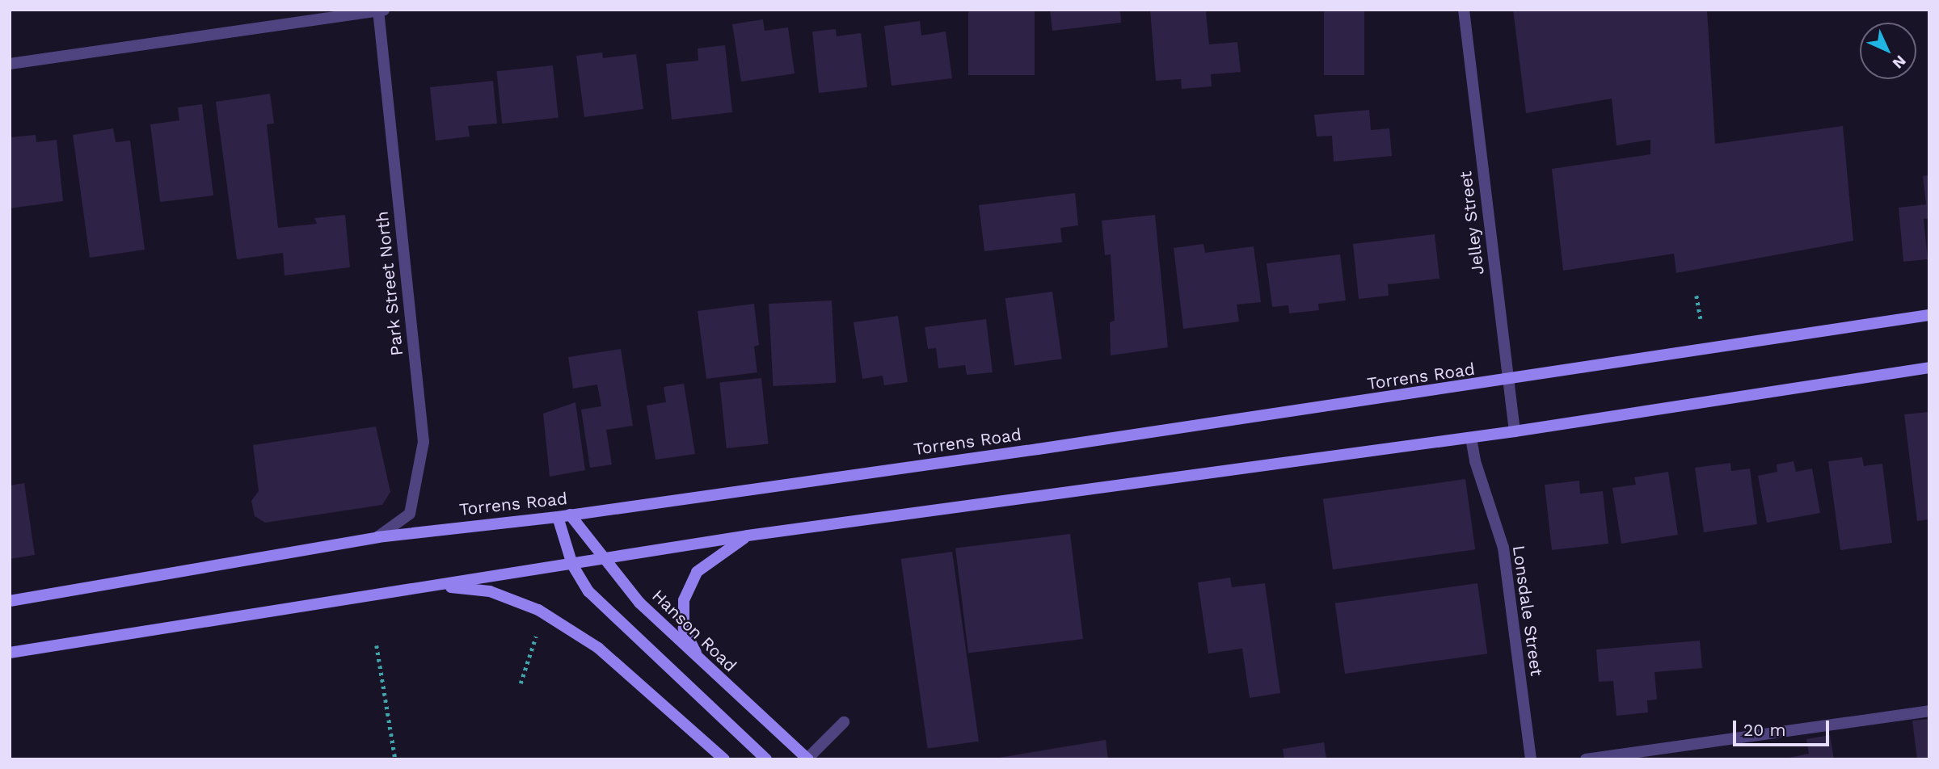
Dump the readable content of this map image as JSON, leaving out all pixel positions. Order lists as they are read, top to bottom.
{
  "streets": {
    "main road": ["Torrens Road", "Hanson Road"],
    "street": ["Jelley Street", "Park Street North", "Lonsdale Street"]
  },
  "crossings": [
    ["Jelley Street", "Torrens Road"],
    ["Park Street North", "Torrens Road"],
    ["Torrens Road", "Hanson Road"]
  ],
  "scale_bar": "20 m",
  "north": "bottom right"
}
